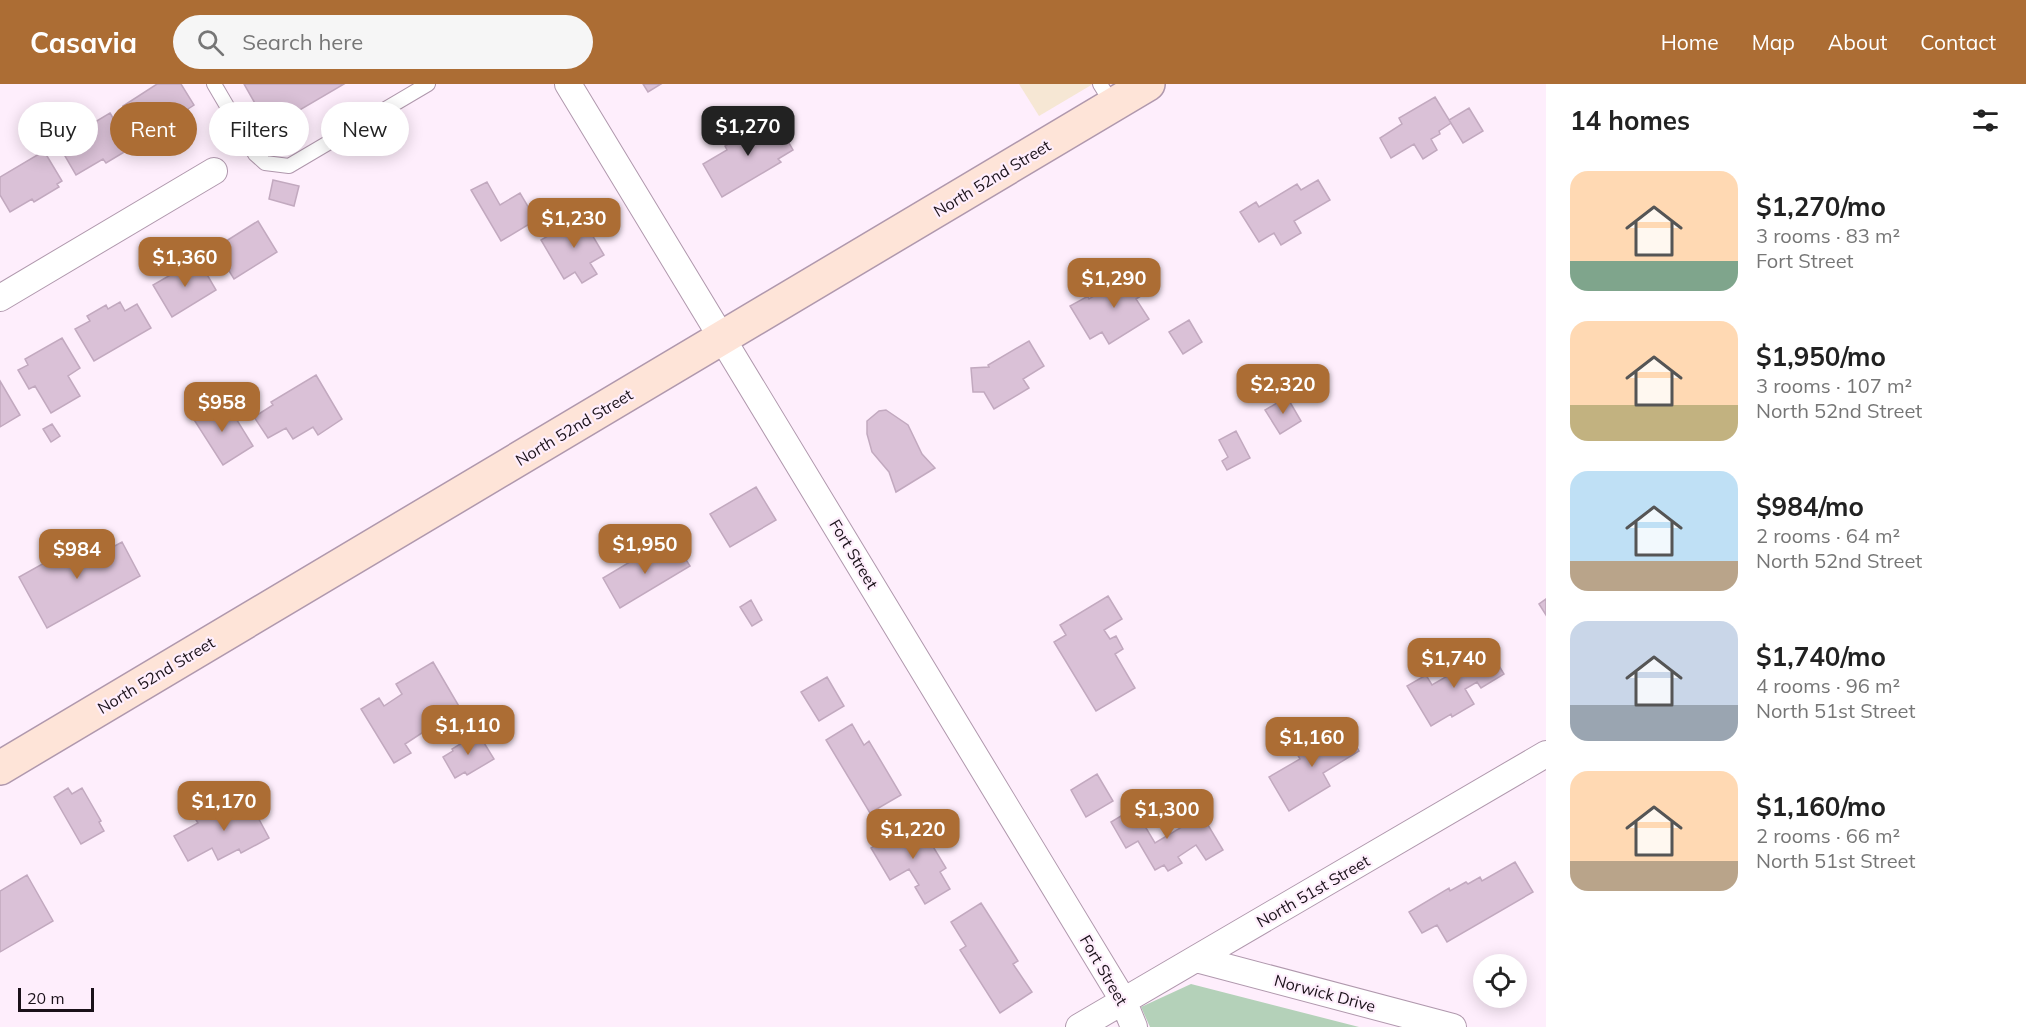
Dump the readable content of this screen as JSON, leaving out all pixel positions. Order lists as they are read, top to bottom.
{
  "streets": {
    "main road": ["North 52nd Street"],
    "street": ["Fort Street", "North 51st Street", "Norwick Drive"]
  },
  "crossings": [
    ["North 52nd Street", "Fort Street"],
    ["Fort Street", "North 51st Street"],
    ["North 51st Street", "Norwick Drive"]
  ],
  "scale_bar": "20 m",
  "page": {
    "header": "Casavia",
    "search": "Search here",
    "nav": [
      "Home",
      "Map",
      "About",
      "Contact"
    ],
    "heading": "14 homes",
    "chip": [
      "Buy",
      "Rent",
      "Filters",
      "New"
    ],
    "price": [
      "$1,270",
      "$1,230",
      "$1,360",
      "$1,290",
      "$2,320",
      "$958",
      "$1,950",
      "$984",
      "$1,740",
      "$1,110",
      "$1,160",
      "$1,170",
      "$1,300",
      "$1,220"
    ],
    "list": [
      {
        "name": "$1,270/mo",
        "note": "3 rooms · 83 m² · Fort Street"
      },
      {
        "name": "$1,950/mo",
        "note": "3 rooms · 107 m² · North 52nd Street"
      },
      {
        "name": "$984/mo",
        "note": "2 rooms · 64 m² · North 52nd Street"
      },
      {
        "name": "$1,740/mo",
        "note": "4 rooms · 96 m² · North 51st Street"
      },
      {
        "name": "$1,160/mo",
        "note": "2 rooms · 66 m² · North 51st Street"
      }
    ],
    "scale": "20 m"
  }
}
